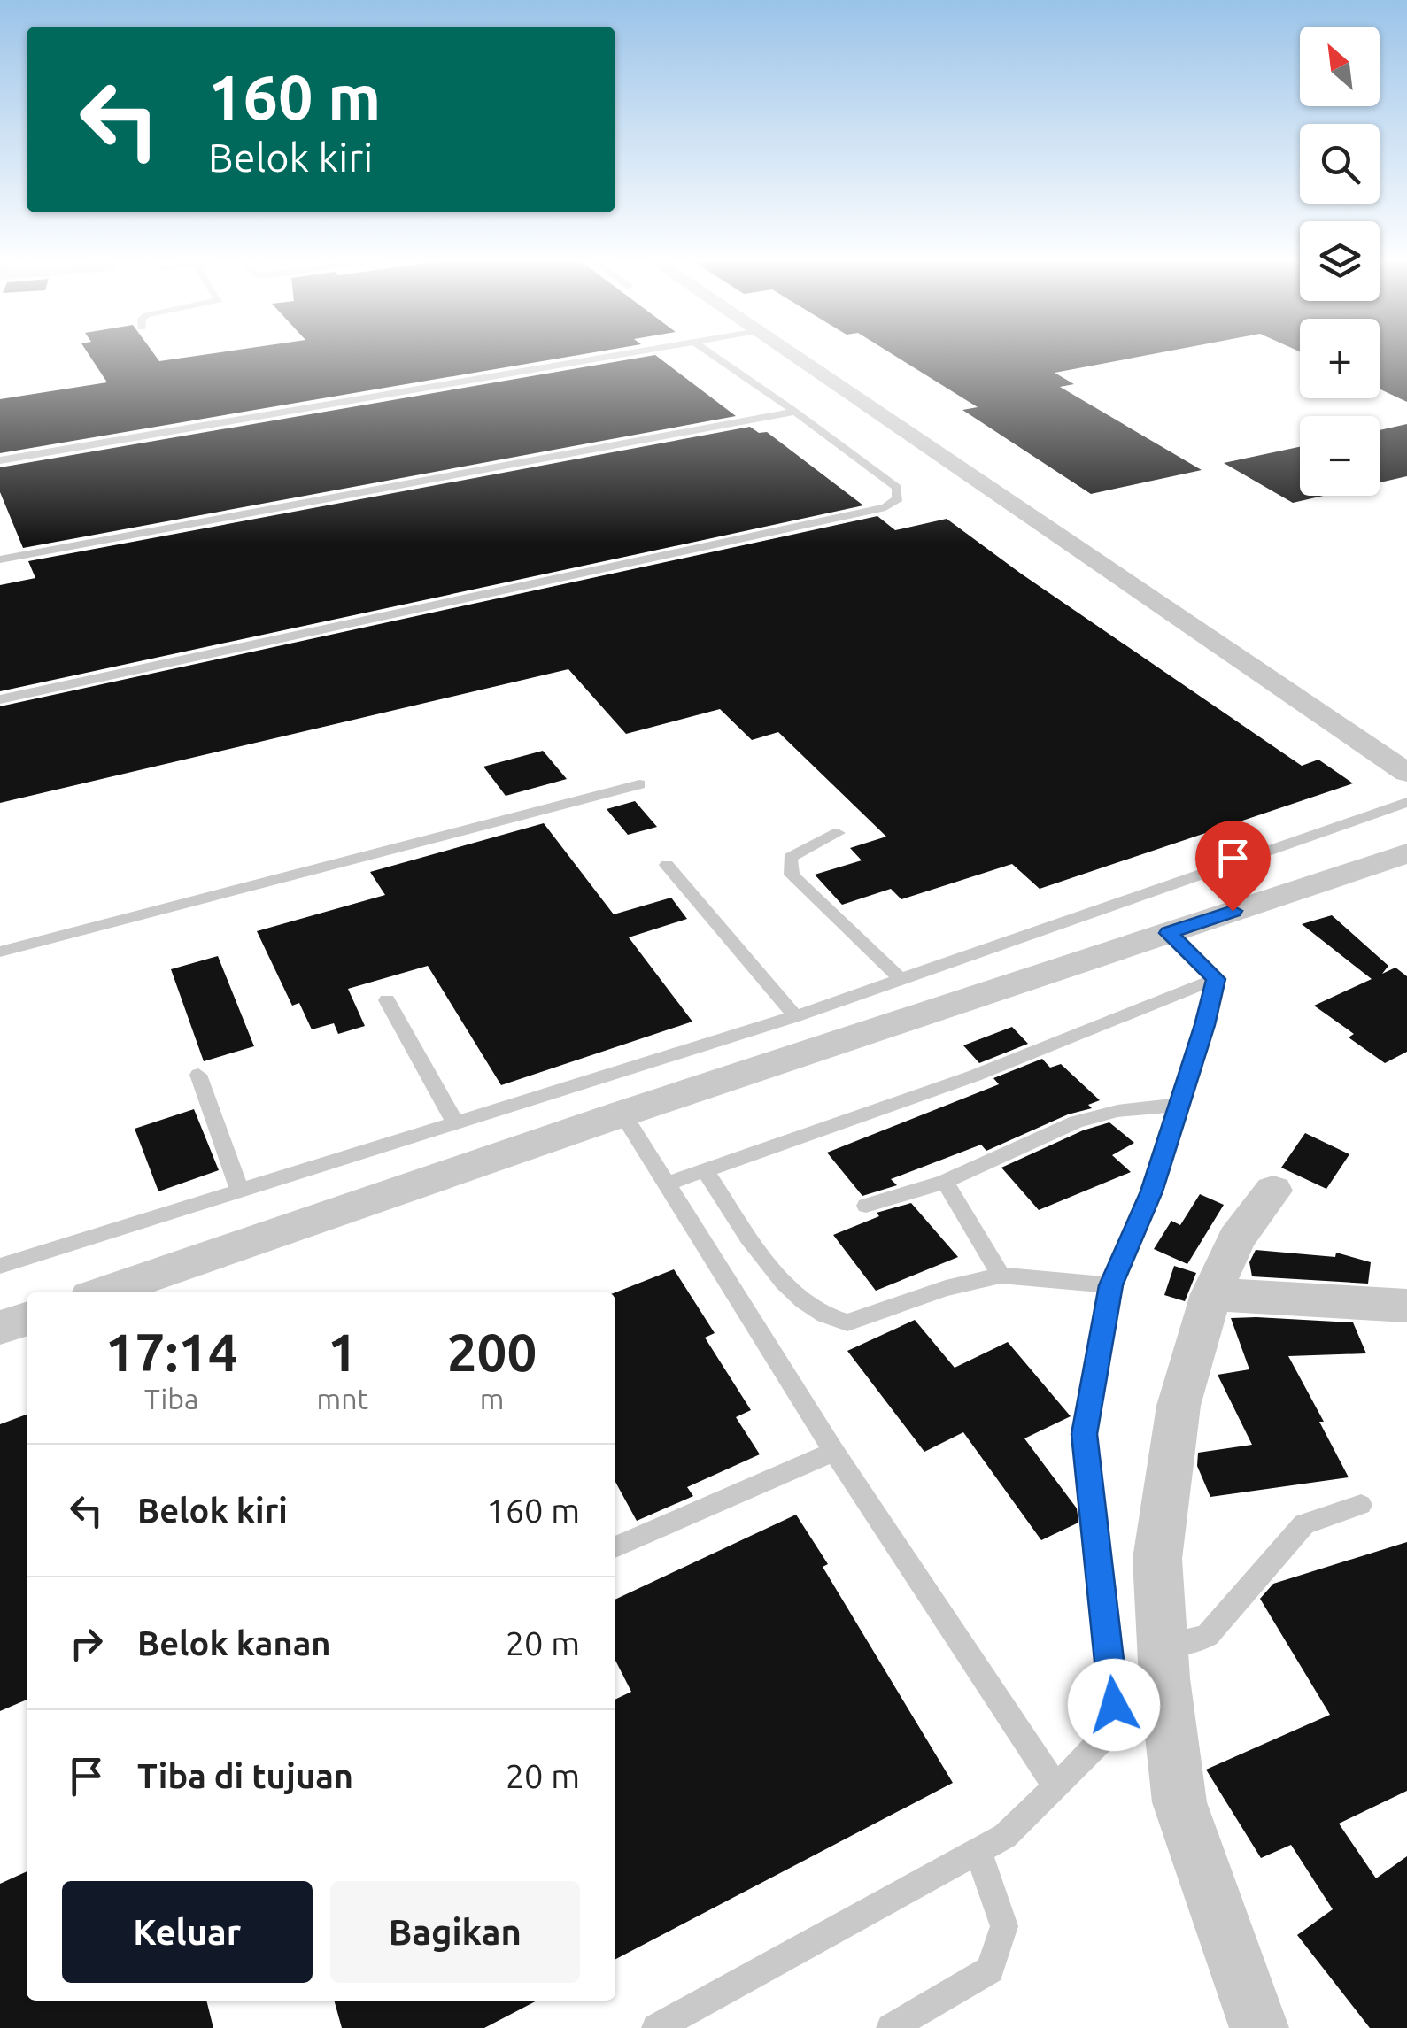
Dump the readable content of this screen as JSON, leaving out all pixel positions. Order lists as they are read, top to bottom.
{
  "north": "top left",
  "page": {
    "map_buttons": ["+", "−"],
    "turn": ["160 m", "Belok kiri"],
    "eta": [
      "17:14",
      "Tiba",
      "1",
      "mnt",
      "200",
      "m"
    ],
    "list": [
      {
        "name": "Belok kiri",
        "value": "160 m"
      },
      {
        "name": "Belok kanan",
        "value": "20 m"
      },
      {
        "name": "Tiba di tujuan",
        "value": "20 m"
      }
    ],
    "buttons": ["Keluar", "Bagikan"]
  }
}
